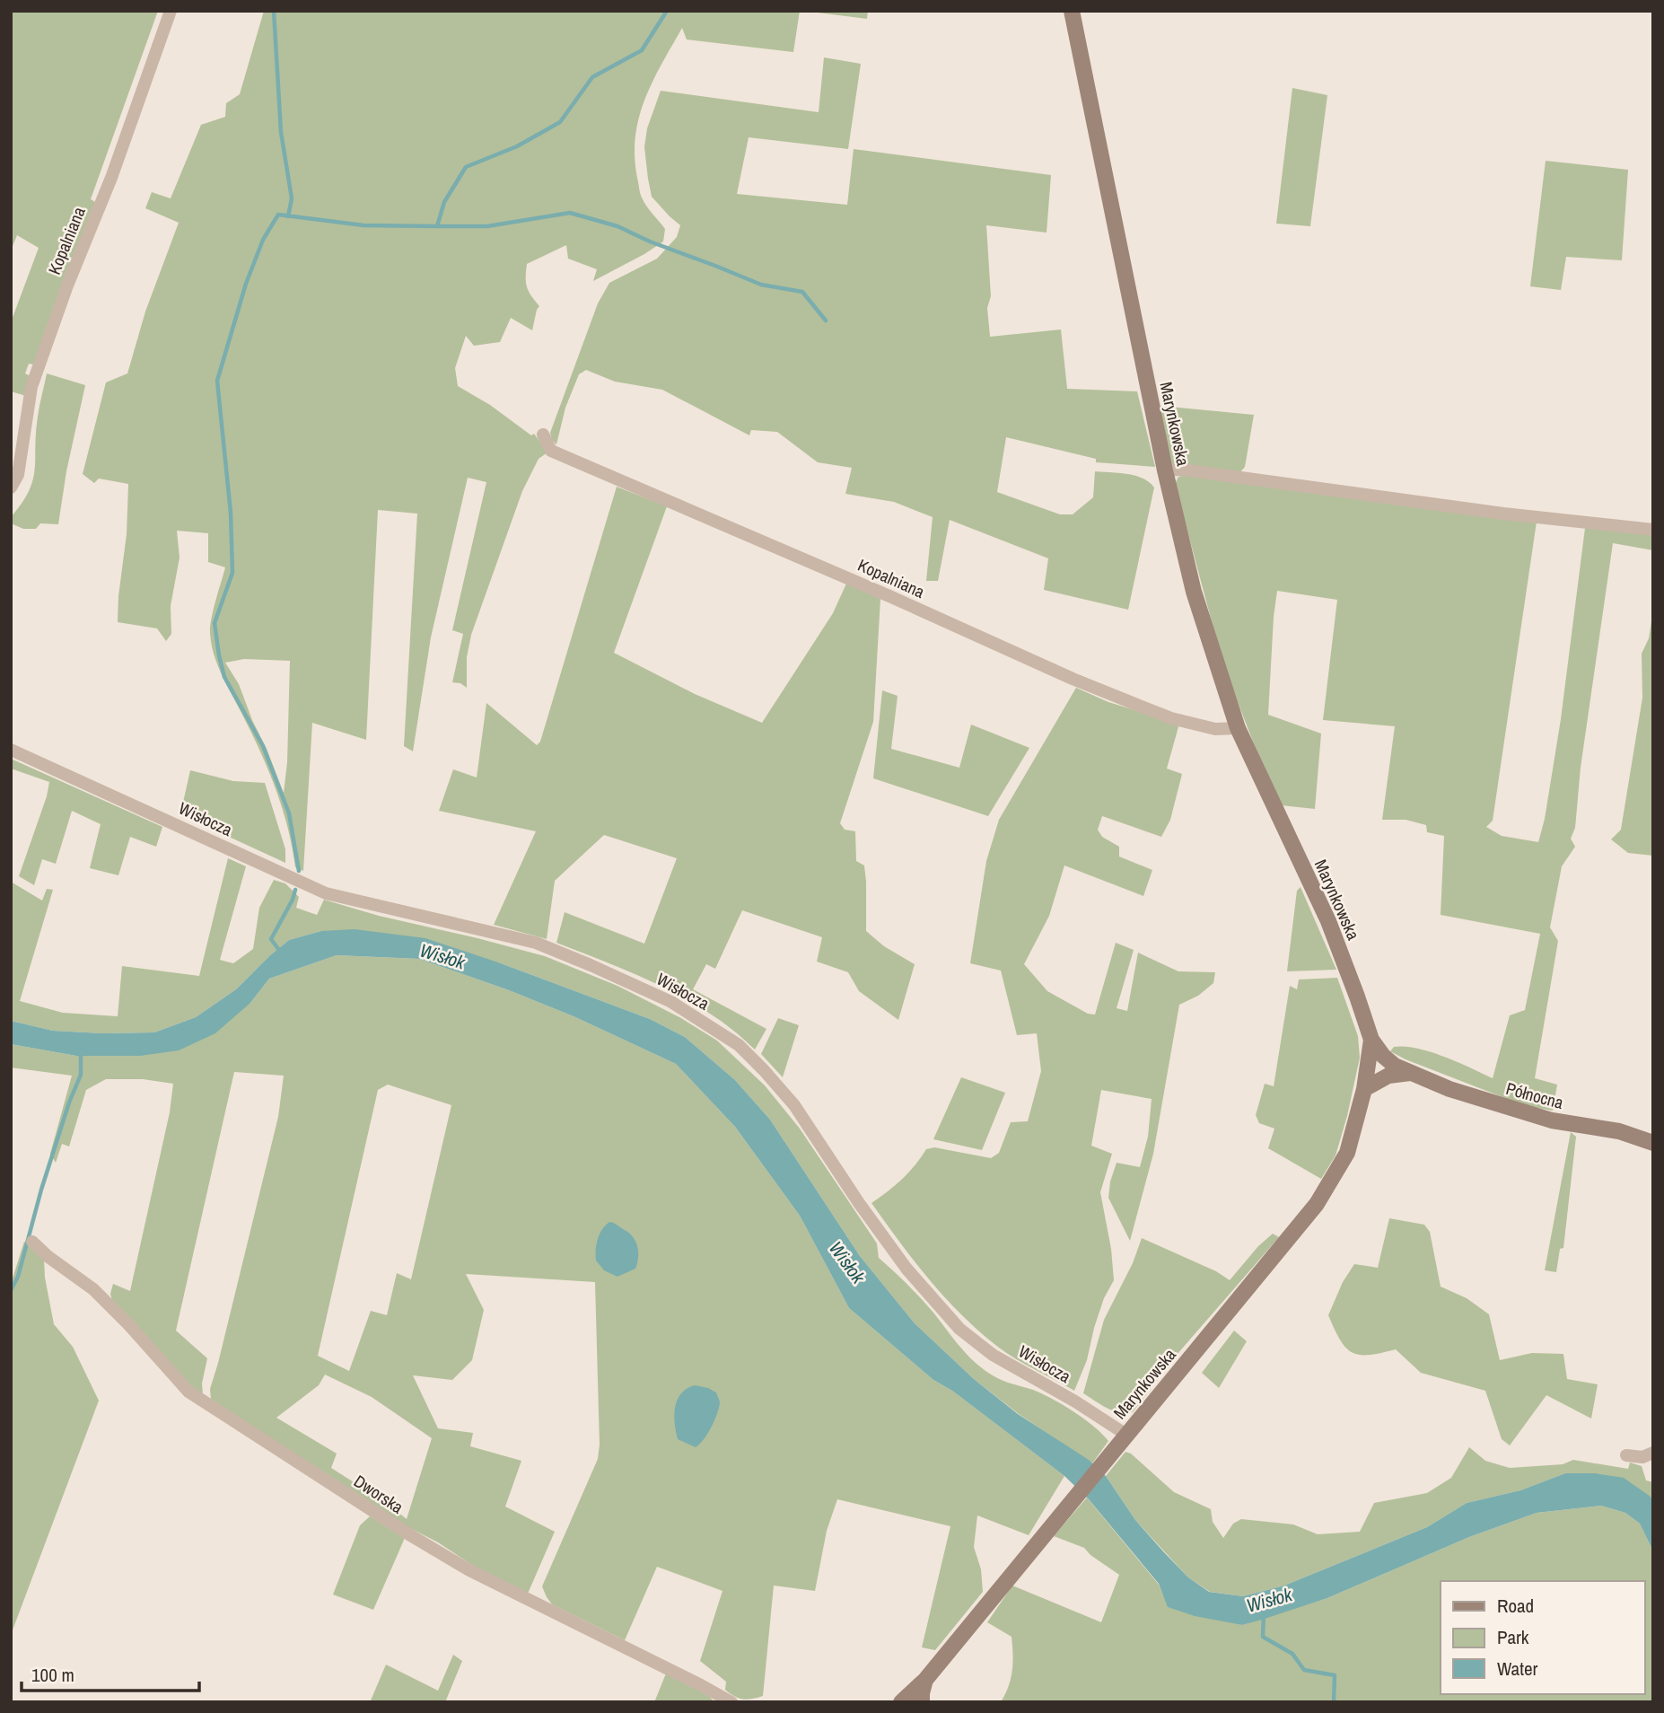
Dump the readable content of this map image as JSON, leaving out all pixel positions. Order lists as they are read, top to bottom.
{
  "streets": {
    "street": [
      "Kopalniana",
      "Marynkowska",
      "Wisłocza",
      "Północna",
      "Dworska"
    ]
  },
  "crossings": [
    ["Kopalniana", "Marynkowska"],
    ["Marynkowska", "Wisłocza"],
    ["Marynkowska", "Północna"]
  ],
  "water": ["Wisłok"],
  "legend": ["Road", "Park", "Water"],
  "scale_bar": "100 m"
}
